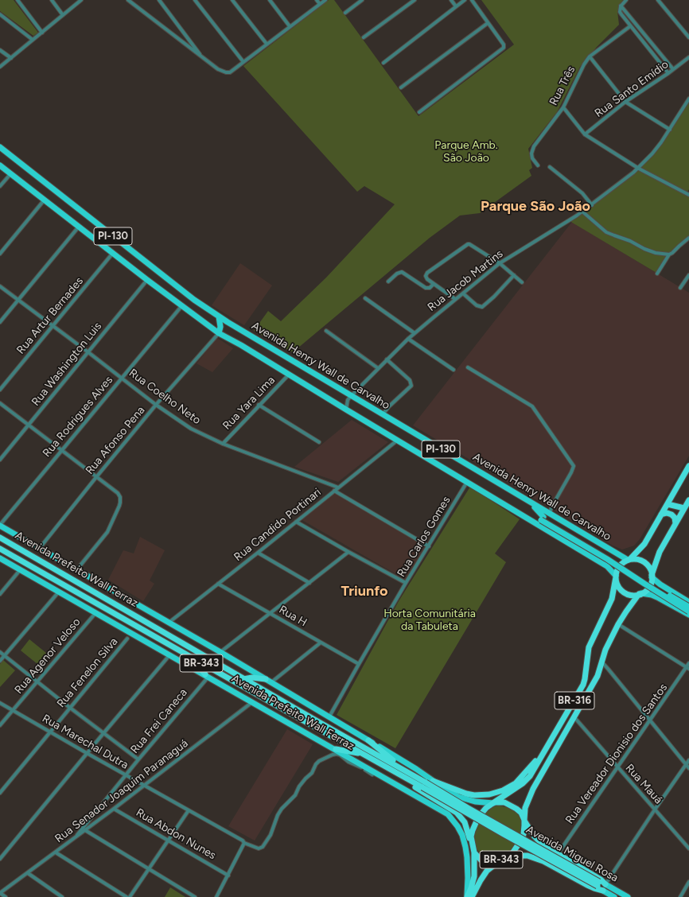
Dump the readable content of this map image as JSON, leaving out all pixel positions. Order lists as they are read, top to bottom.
{
  "streets": {
    "highway": [
      "Avenida Henry Wall de Carvalho",
      "Avenida Prefeito Wall Ferraz",
      "BR-343",
      "BR-316",
      "Avenida Miguel Rosa"
    ],
    "main road": ["PI-130"],
    "street": [
      "Rua Três",
      "Rua Santo Emídio",
      "Rua Jacob Martins",
      "Rua Artur Bernades",
      "Rua Washington Luis",
      "Rua Coelho Neto",
      "Rua Yara Lima",
      "Rua Rodrigues Alves",
      "Rua Afonso Pena",
      "Rua Candido Portinari",
      "Rua Carlos Gomes",
      "Rua H",
      "Rua Agenor Veloso",
      "Rua Fenelon Silva",
      "Rua Frei Caneca",
      "Rua Marechal Dutra",
      "Rua Vereador Dionisio dos Santos",
      "Rua Mauá",
      "Rua Senador Joaquim Paranaguá",
      "Rua Abdon Nunes"
    ]
  },
  "crossings": [
    ["Rua Jacob Martins", "Avenida Henry Wall de Carvalho"],
    ["Rua Artur Bernades", "Avenida Henry Wall de Carvalho"],
    ["Rua Artur Bernades", "Rua Coelho Neto"],
    ["Rua Washington Luis", "Avenida Henry Wall de Carvalho"],
    ["Rua Washington Luis", "Rua Coelho Neto"],
    ["Avenida Henry Wall de Carvalho", "Rua Yara Lima"],
    ["Avenida Henry Wall de Carvalho", "Rua Rodrigues Alves"],
    ["Avenida Henry Wall de Carvalho", "Rua Afonso Pena"],
    ["Avenida Henry Wall de Carvalho", "Rua Candido Portinari"],
    ["Avenida Henry Wall de Carvalho", "Rua Carlos Gomes"],
    ["Avenida Henry Wall de Carvalho", "BR-316"],
    ["Rua Coelho Neto", "Rua Yara Lima"],
    ["Rua Coelho Neto", "Rua Rodrigues Alves"],
    ["Rua Coelho Neto", "Rua Afonso Pena"],
    ["Rua Coelho Neto", "Rua Candido Portinari"],
    ["Rua Rodrigues Alves", "Avenida Prefeito Wall Ferraz"],
    ["Rua Afonso Pena", "Avenida Prefeito Wall Ferraz"],
    ["Rua Candido Portinari", "Avenida Prefeito Wall Ferraz"],
    ["Rua Candido Portinari", "Rua H"],
    ["Rua Carlos Gomes", "Avenida Prefeito Wall Ferraz"],
    ["Rua Carlos Gomes", "Rua H"],
    ["Avenida Prefeito Wall Ferraz", "Rua Agenor Veloso"],
    ["Avenida Prefeito Wall Ferraz", "BR-343"],
    ["Avenida Prefeito Wall Ferraz", "BR-316"],
    ["Avenida Prefeito Wall Ferraz", "Rua Frei Caneca"],
    ["Avenida Prefeito Wall Ferraz", "Rua Marechal Dutra"],
    ["Avenida Prefeito Wall Ferraz", "Rua Senador Joaquim Paranaguá"],
    ["Avenida Prefeito Wall Ferraz", "Avenida Miguel Rosa"],
    ["Rua Agenor Veloso", "Rua Marechal Dutra"],
    ["BR-343", "BR-316"],
    ["Rua Fenelon Silva", "Rua Marechal Dutra"],
    ["BR-316", "Rua Mauá"],
    ["Rua Frei Caneca", "Rua Marechal Dutra"],
    ["Rua Frei Caneca", "Rua Senador Joaquim Paranaguá"],
    ["Rua Marechal Dutra", "Rua Senador Joaquim Paranaguá"],
    ["Rua Vereador Dionisio dos Santos", "Rua Mauá"],
    ["Rua Senador Joaquim Paranaguá", "Rua Abdon Nunes"]
  ],
  "districts": ["Parque São João", "Triunfo"],
  "parks": ["Parque Amb. São João", "Horta Comunitária da Tabuleta"]
}
